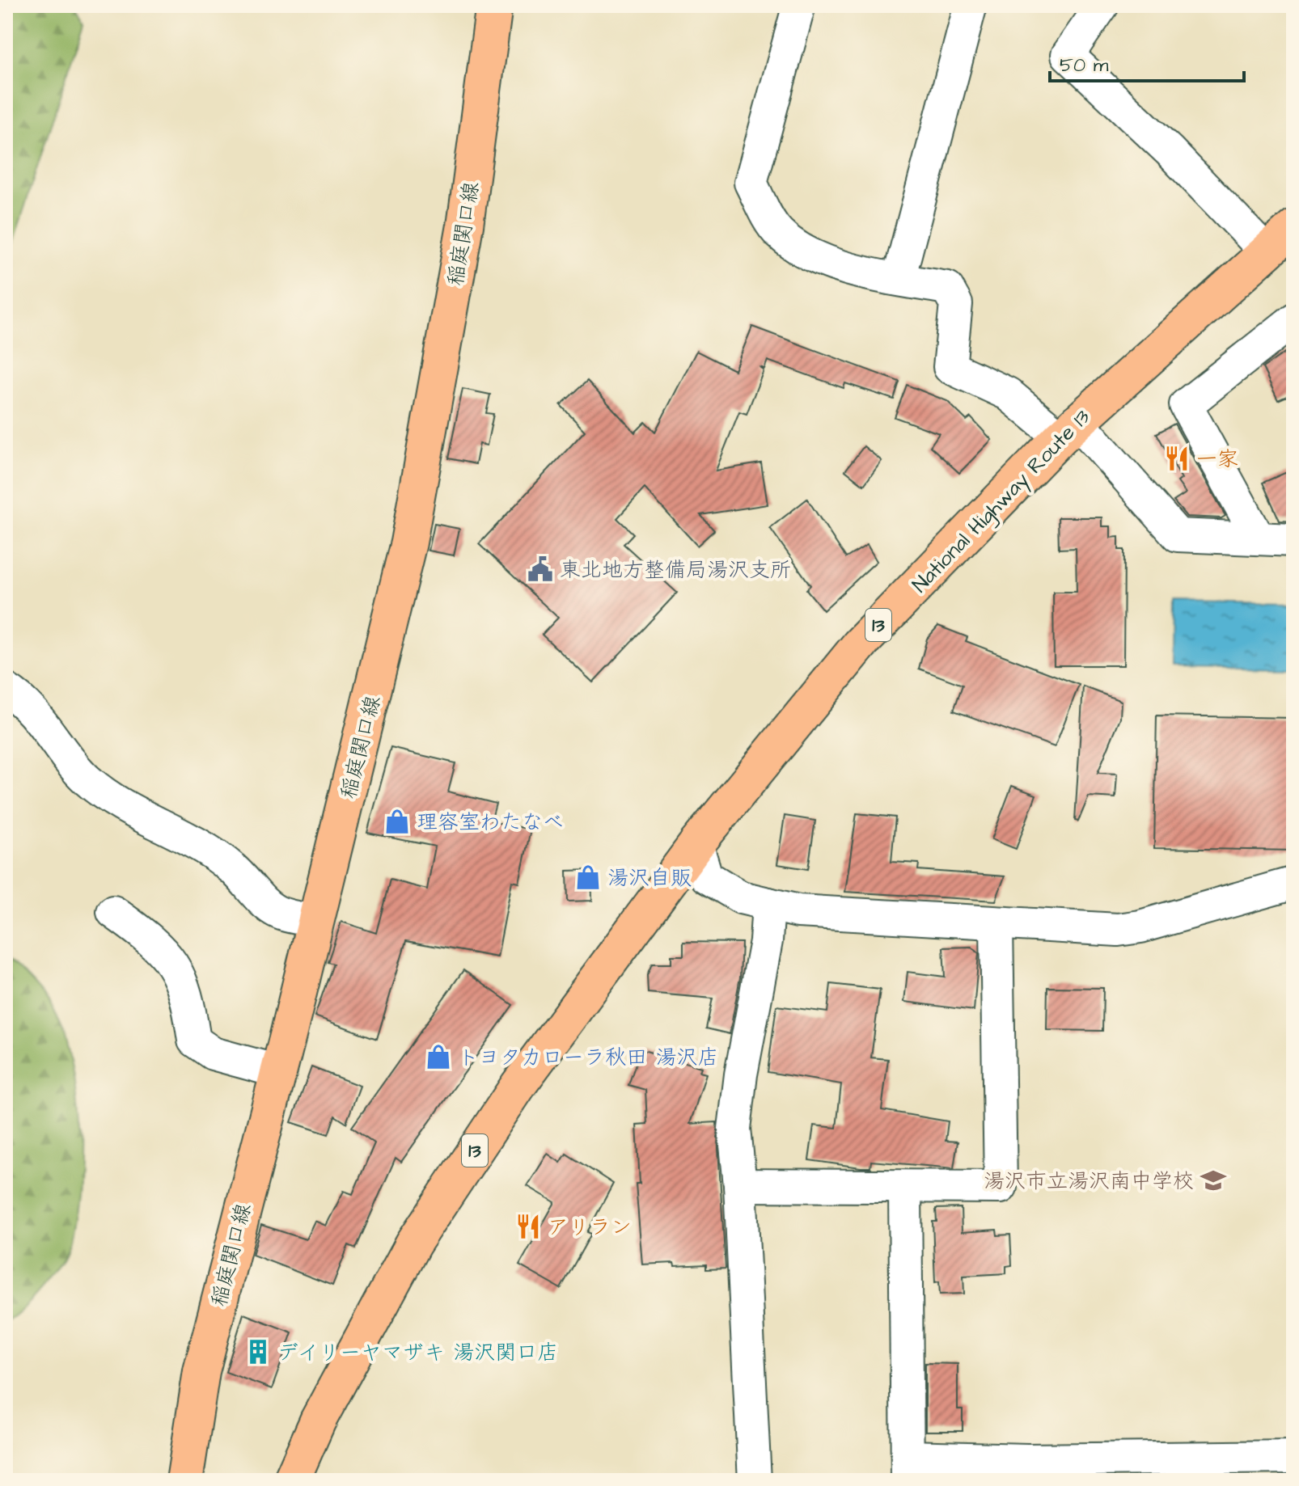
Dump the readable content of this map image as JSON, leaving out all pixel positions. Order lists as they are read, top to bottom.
{
  "streets": {
    "main road": ["稲庭関口線", "National Highway Route 13", "13"]
  },
  "places": {
    "restaurant": ["一家", "アリラン"],
    "public building": ["東北地方整備局湯沢支所"],
    "shop": ["理容室わたなべ", "湯沢自販", "トヨタカローラ秋田 湯沢店"],
    "school or university": ["湯沢市立湯沢南中学校"],
    "building": ["デイリーヤマザキ 湯沢関口店"]
  },
  "scale_bar": "50 m"
}
